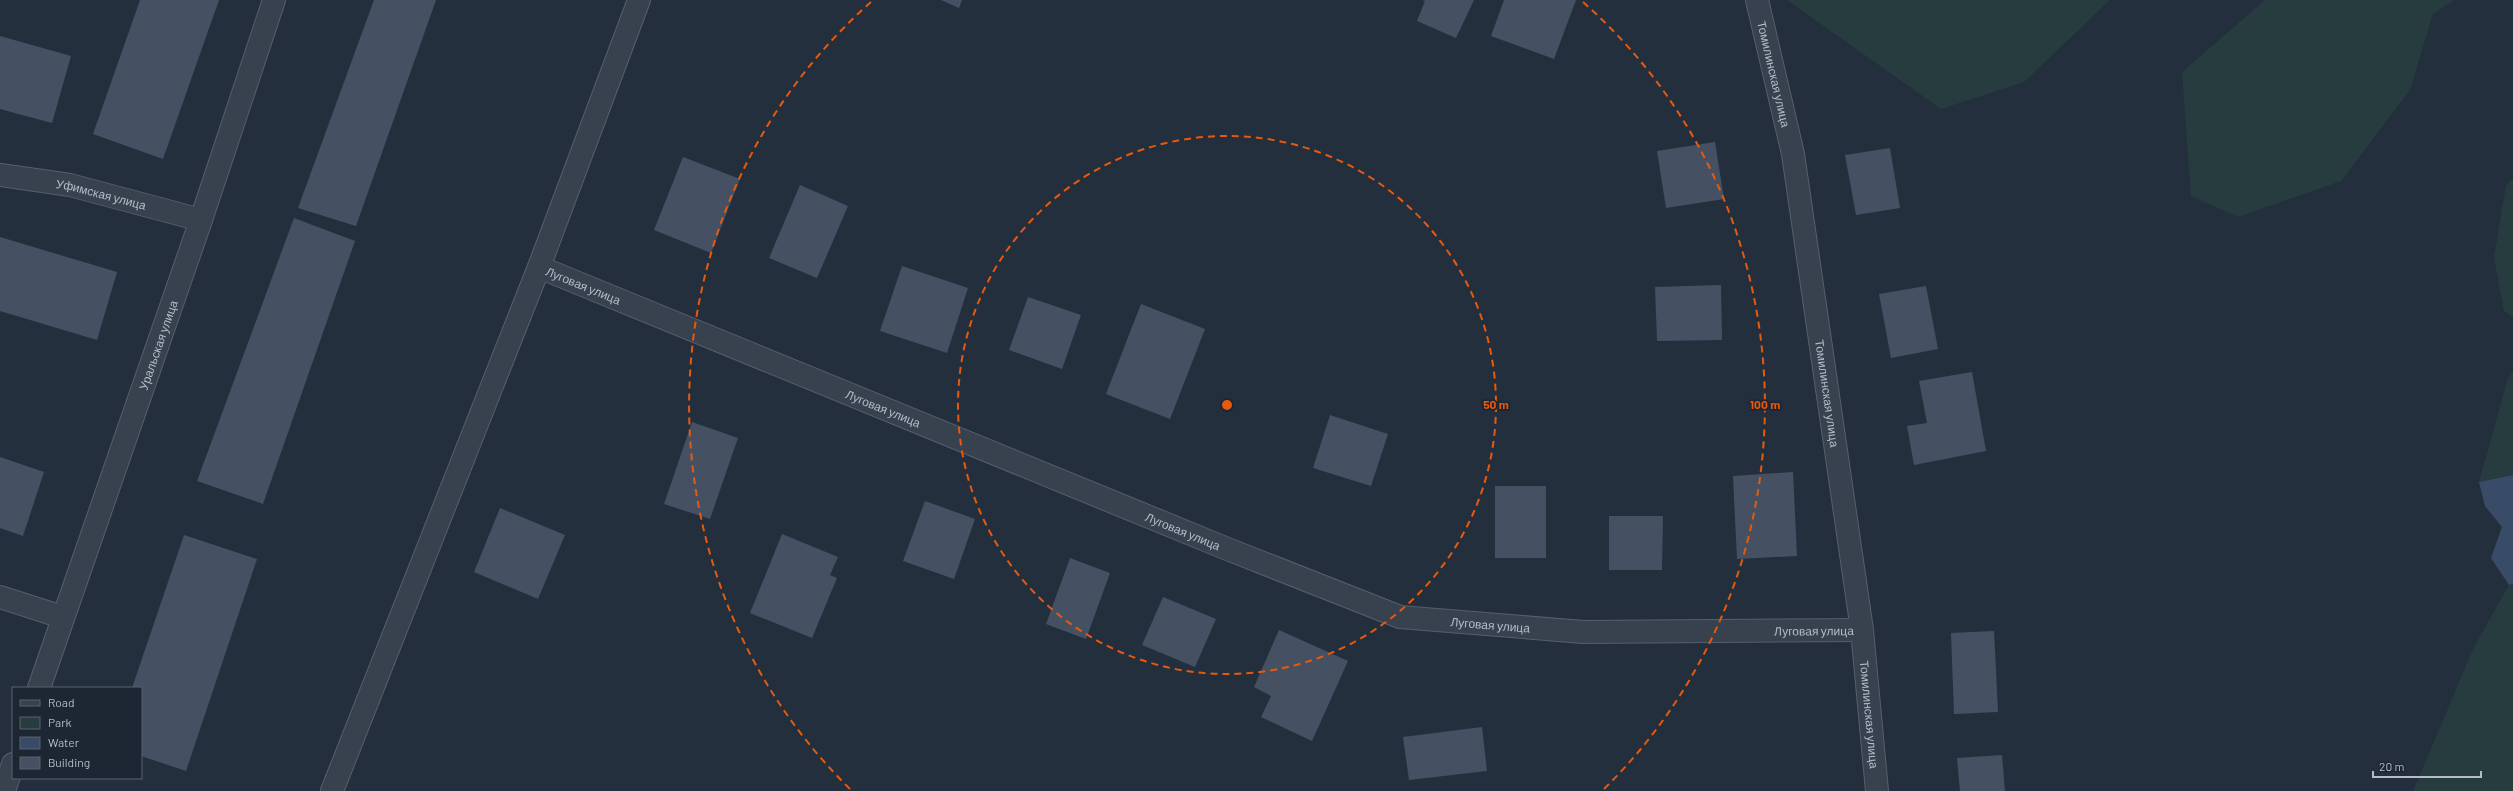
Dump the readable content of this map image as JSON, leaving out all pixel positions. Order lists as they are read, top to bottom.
{
  "streets": {
    "street": [
      "Томилинская улица",
      "Уфимская улица",
      "Луговая улица",
      "Уральская улица"
    ]
  },
  "crossings": [
    ["Томилинская улица", "Луговая улица"],
    ["Уфимская улица", "Уральская улица"]
  ],
  "legend": [
    "Road",
    "Park",
    "Water",
    "Building"
  ],
  "scale_bar": "20 m",
  "rings": ["50 m", "100 m"]
}
